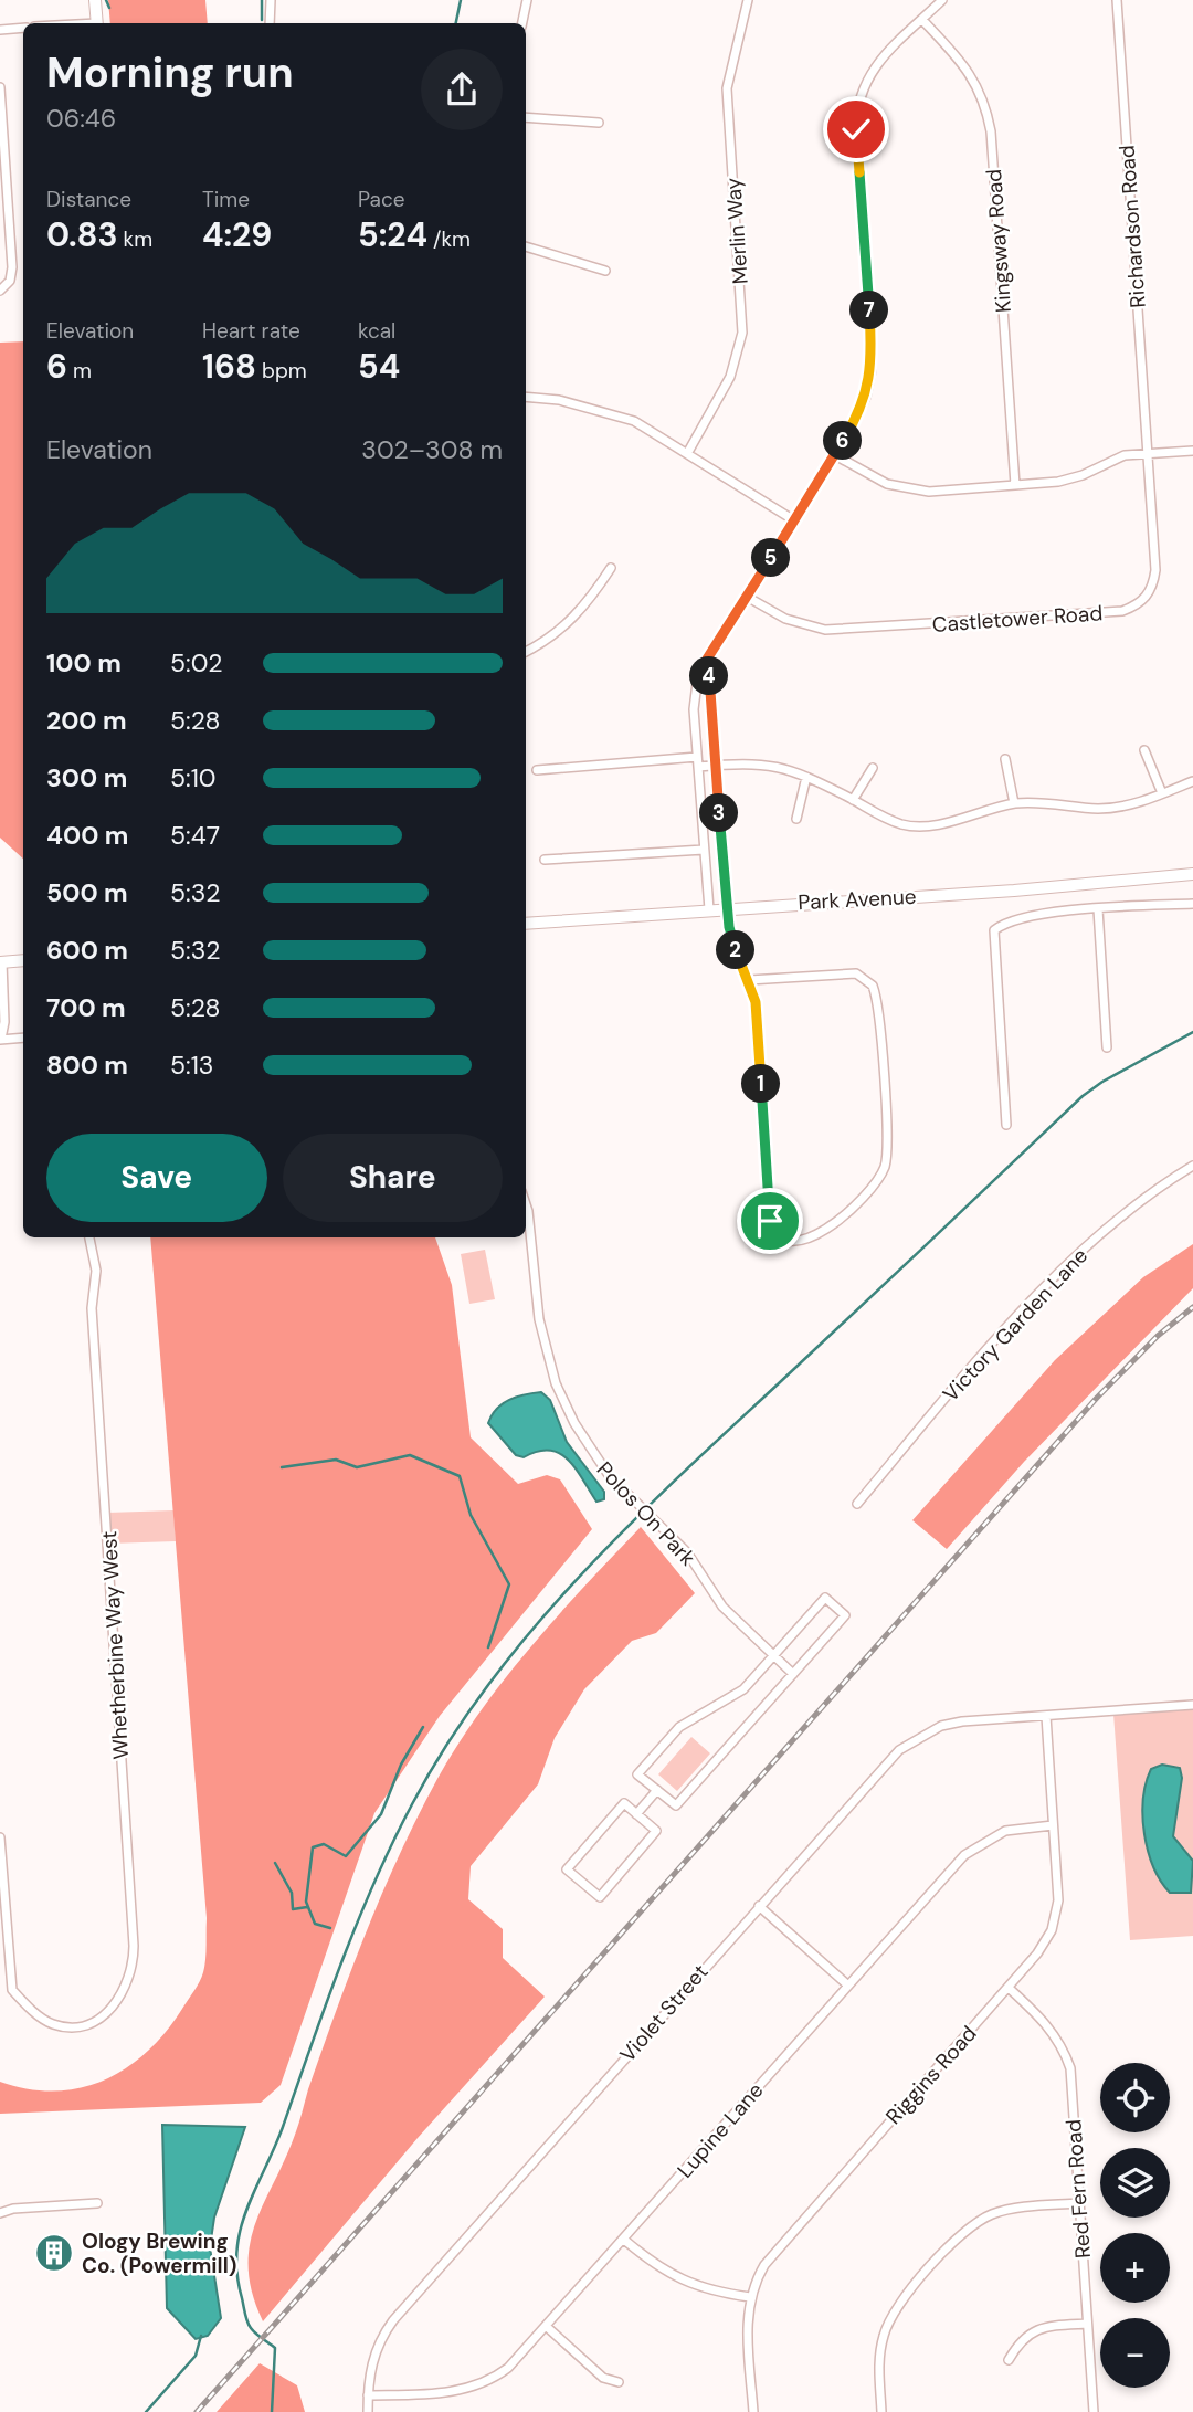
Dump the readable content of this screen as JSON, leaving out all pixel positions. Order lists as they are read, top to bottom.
{
  "streets": {
    "main road": ["Park Avenue"],
    "street": [
      "Richardson Road",
      "Merlin Way",
      "Kingsway Road",
      "Castletower Road",
      "Victory Garden Lane",
      "Polos On Park",
      "Whetherbine Way West",
      "Violet Street",
      "Riggins Road",
      "Lupine Lane",
      "Red Fern Road"
    ]
  },
  "crossings": [
    ["Richardson Road", "Castletower Road"],
    ["Violet Street", "Riggins Road"],
    ["Violet Street", "Lupine Lane"],
    ["Riggins Road", "Lupine Lane"],
    ["Riggins Road", "Red Fern Road"]
  ],
  "places": {
    "building": ["Ology Brewing Co. (Powermill)"]
  },
  "page": {
    "heading": ["Morning run", "06:46"],
    "stats": [
      ["Distance", "0.83 km"],
      ["Time", "4:29"],
      ["Pace", "5:24 /km"],
      ["Elevation", "6 m"],
      ["Heart rate", "168 bpm"],
      ["kcal", "54"]
    ],
    "pins": [
      "7",
      "6",
      "5",
      "4",
      "3",
      "2",
      "1"
    ],
    "chart": ["Elevation", "302–308 m"],
    "list": [
      {
        "name": "100 m",
        "note": "5:02"
      },
      {
        "name": "200 m",
        "note": "5:28"
      },
      {
        "name": "300 m",
        "note": "5:10"
      },
      {
        "name": "400 m",
        "note": "5:47"
      },
      {
        "name": "500 m",
        "note": "5:32"
      },
      {
        "name": "600 m",
        "note": "5:32"
      },
      {
        "name": "700 m",
        "note": "5:28"
      },
      {
        "name": "800 m",
        "note": "5:13"
      }
    ],
    "buttons": ["Save", "Share"],
    "map_buttons": ["+", "−"]
  }
}
